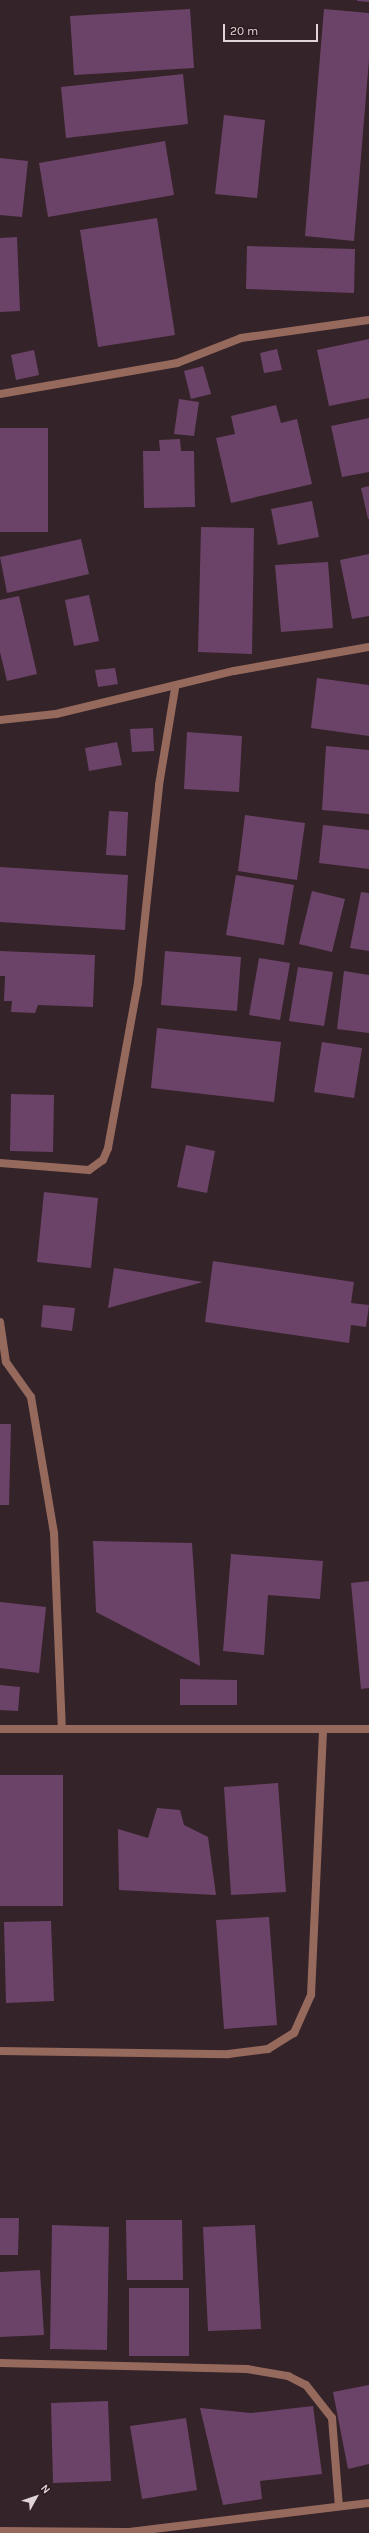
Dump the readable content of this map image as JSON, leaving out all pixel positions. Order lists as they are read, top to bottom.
{
  "scale_bar": "20 m",
  "north": "top right"
}
